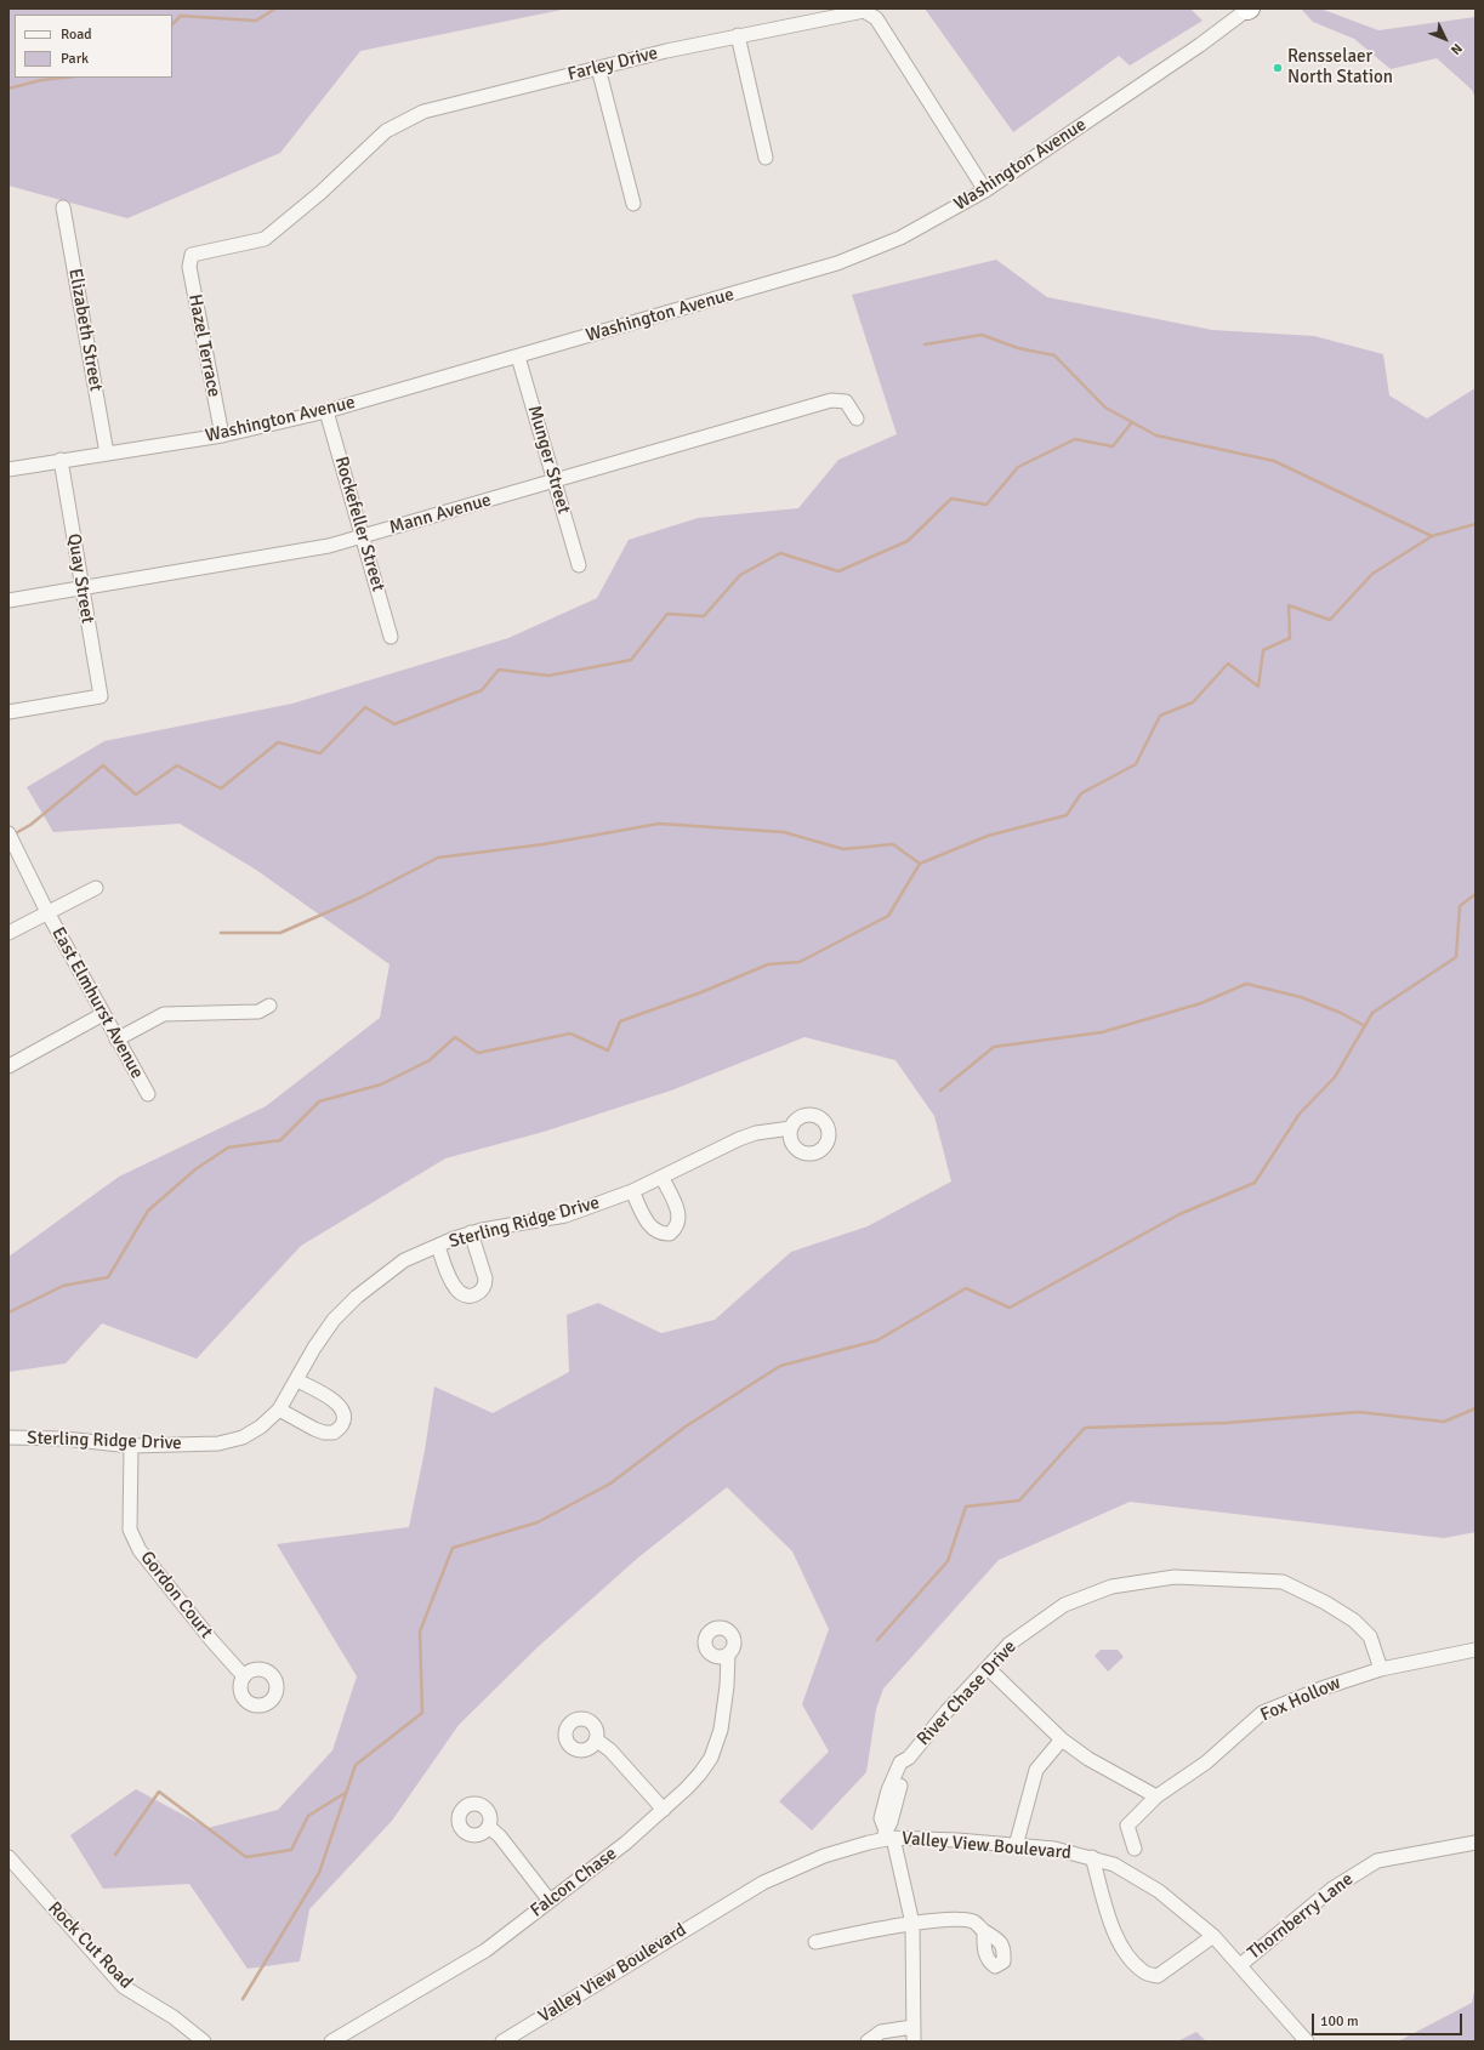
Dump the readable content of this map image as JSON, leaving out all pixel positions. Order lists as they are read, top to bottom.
{
  "streets": {
    "street": [
      "Farley Drive",
      "Washington Avenue",
      "Elizabeth Street",
      "Hazel Terrace",
      "Munger Street",
      "Mann Avenue",
      "Rockefeller Street",
      "Quay Street",
      "East Elmhurst Avenue",
      "Sterling Ridge Drive",
      "Gordon Court",
      "River Chase Drive",
      "Fox Hollow",
      "Valley View Boulevard",
      "Falcon Chase",
      "Thornberry Lane",
      "Rock Cut Road"
    ]
  },
  "crossings": [
    ["Farley Drive", "Washington Avenue"],
    ["Farley Drive", "Hazel Terrace"],
    ["Washington Avenue", "Elizabeth Street"],
    ["Washington Avenue", "Hazel Terrace"],
    ["Washington Avenue", "Munger Street"],
    ["Washington Avenue", "Rockefeller Street"],
    ["Washington Avenue", "Quay Street"],
    ["Munger Street", "Mann Avenue"],
    ["Mann Avenue", "Rockefeller Street"],
    ["Mann Avenue", "Quay Street"],
    ["Sterling Ridge Drive", "Gordon Court"],
    ["River Chase Drive", "Fox Hollow"],
    ["River Chase Drive", "Valley View Boulevard"],
    ["Valley View Boulevard", "Thornberry Lane"]
  ],
  "places": ["Rensselaer North Station"],
  "legend": ["Road", "Park"],
  "scale_bar": "100 m",
  "north": "bottom right"
}
